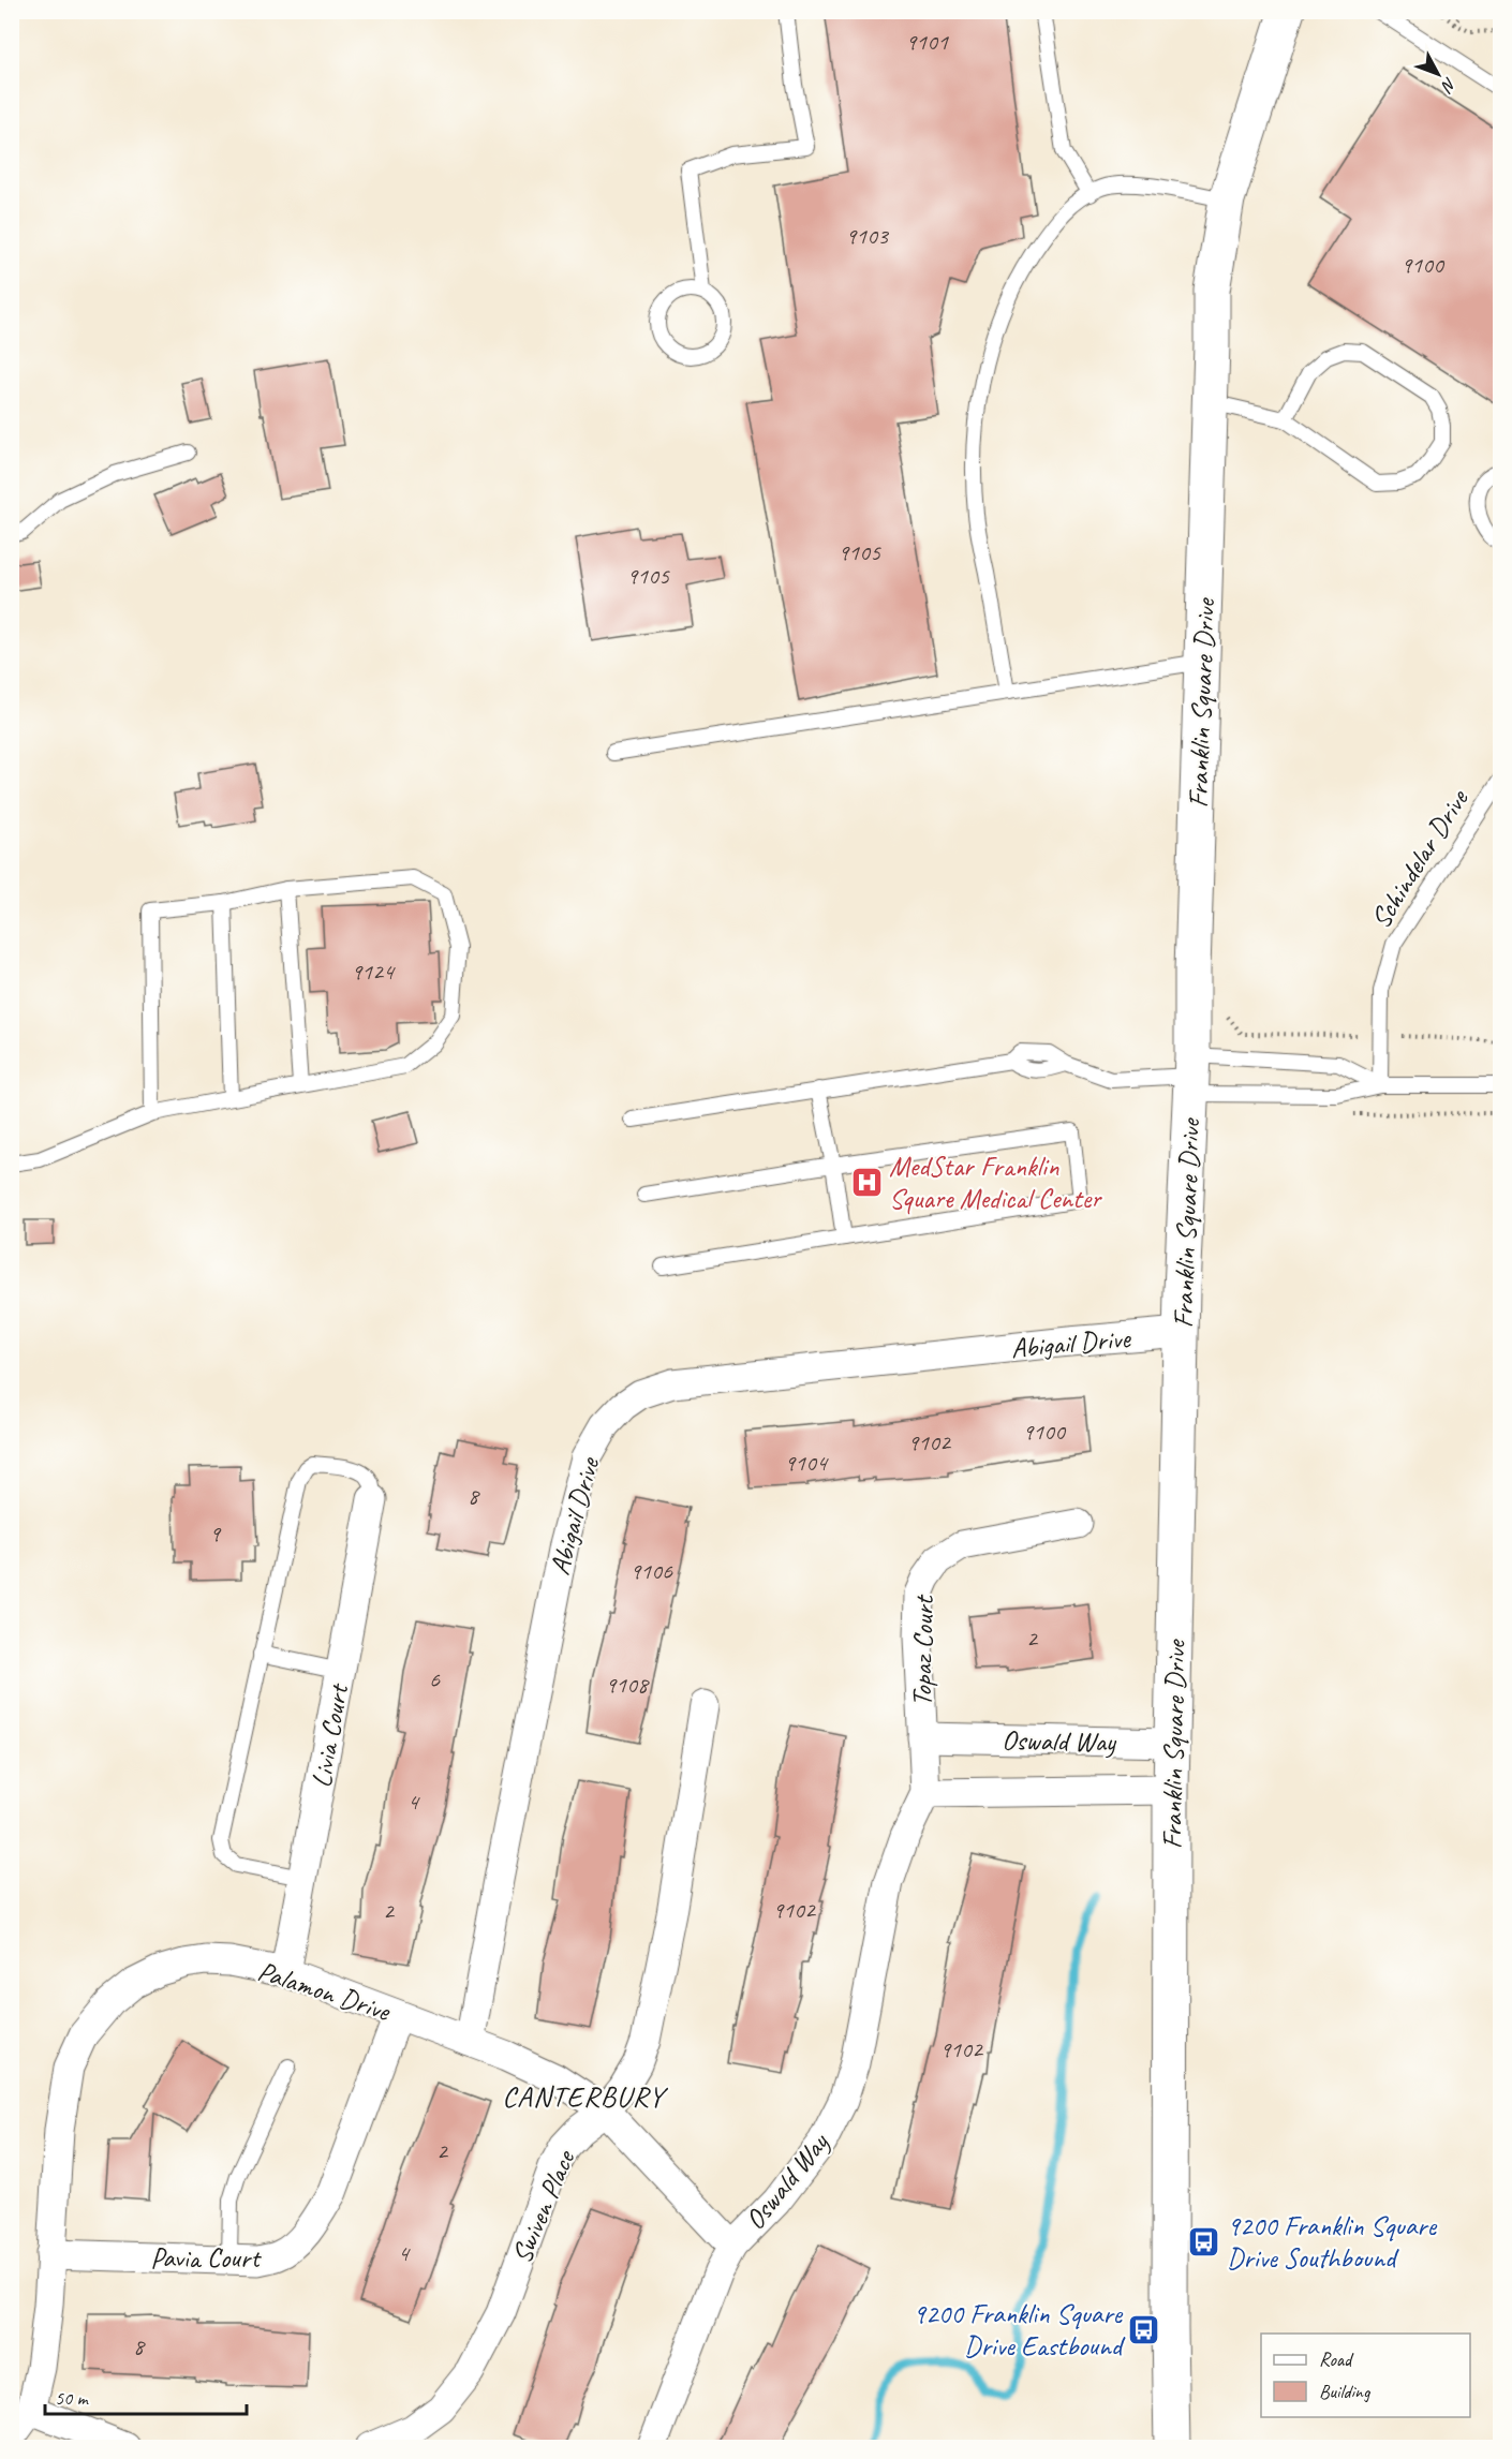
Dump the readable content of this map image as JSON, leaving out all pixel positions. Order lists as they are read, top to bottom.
{
  "streets": {
    "street": [
      "Franklin Square Drive",
      "Abigail Drive",
      "Topaz Court",
      "Livia Court",
      "Oswald Way",
      "Palamon Drive",
      "Swiven Place",
      "Pavia Court"
    ],
    "lane": ["Schindelar Drive"]
  },
  "crossings": [
    ["Franklin Square Drive", "Abigail Drive"],
    ["Franklin Square Drive", "Oswald Way"],
    ["Abigail Drive", "Palamon Drive"],
    ["Topaz Court", "Oswald Way"],
    ["Livia Court", "Palamon Drive"],
    ["Oswald Way", "Palamon Drive"],
    ["Palamon Drive", "Swiven Place"],
    ["Palamon Drive", "Pavia Court"]
  ],
  "districts": ["CANTERBURY"],
  "places": {
    "hospital": ["MedStar Franklin Square Medical Center"],
    "bus stop": ["9200 Franklin Square Drive Southbound", "9200 Franklin Square Drive Eastbound"]
  },
  "house_numbers": [
    "9101",
    "9103",
    "9100",
    "9105",
    "9105",
    "9124",
    "9100",
    "9102",
    "9104",
    "8",
    "9",
    "9106",
    "2",
    "6",
    "9108",
    "4",
    "9102",
    "2",
    "9102",
    "2",
    "4",
    "8"
  ],
  "legend": ["Road", "Building"],
  "scale_bar": "50 m",
  "north": "bottom right"
}
